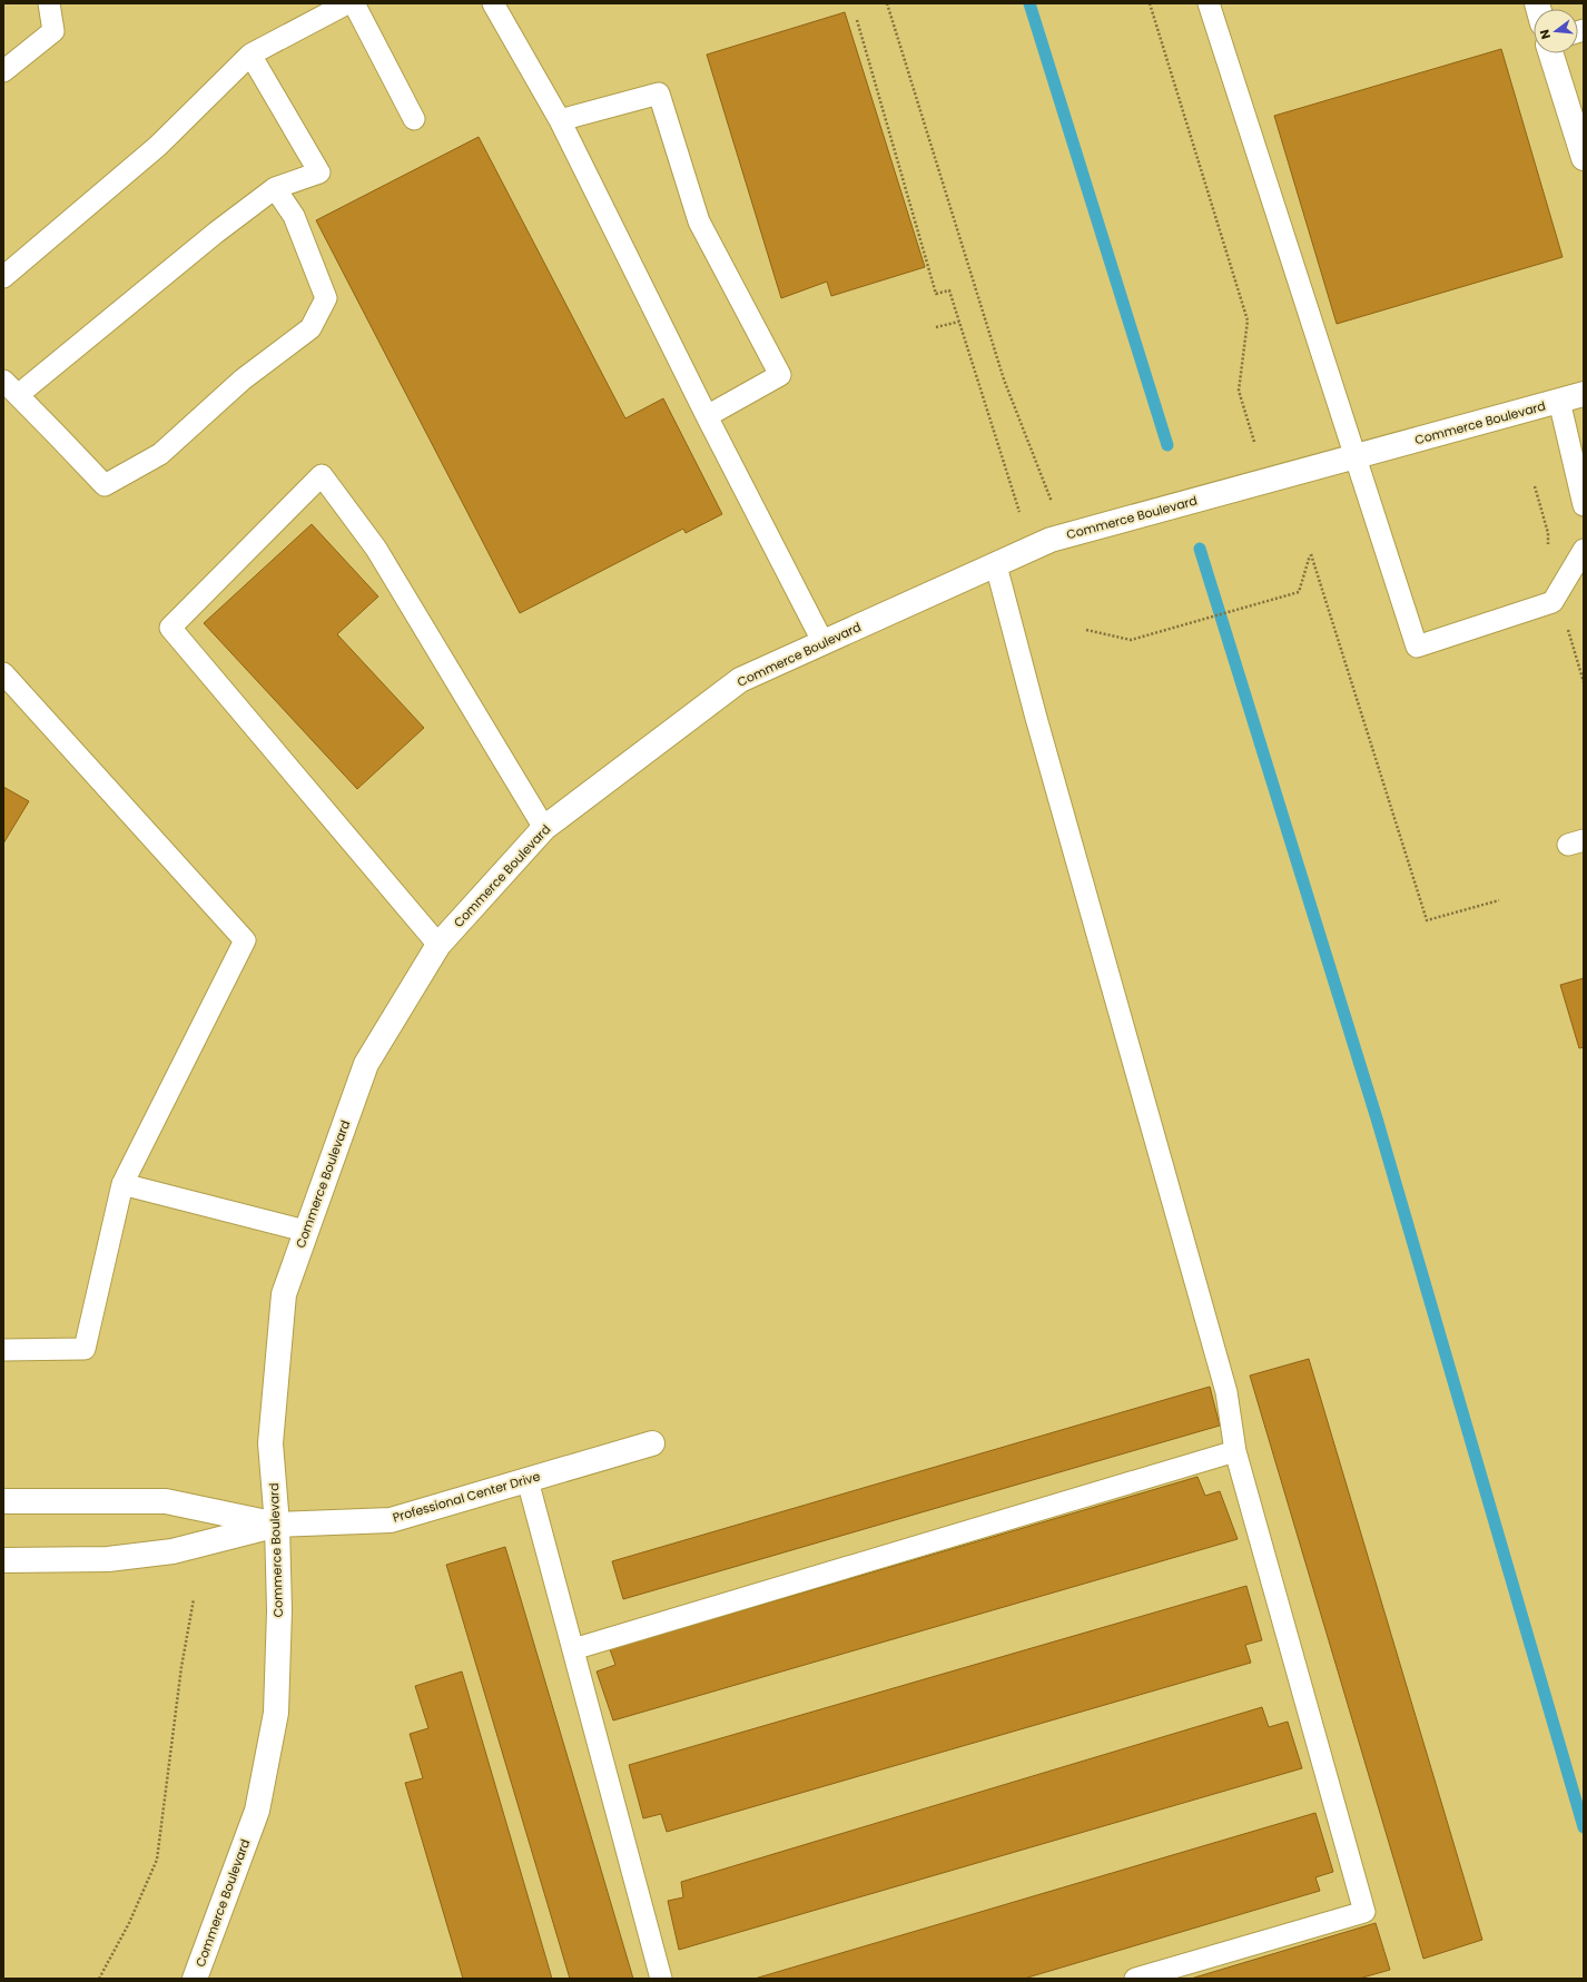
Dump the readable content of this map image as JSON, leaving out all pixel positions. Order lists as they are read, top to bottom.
{
  "streets": {
    "street": ["Commerce Boulevard", "Professional Center Drive"]
  },
  "crossings": [
    ["Commerce Boulevard", "Professional Center Drive"]
  ],
  "north": "left"
}
